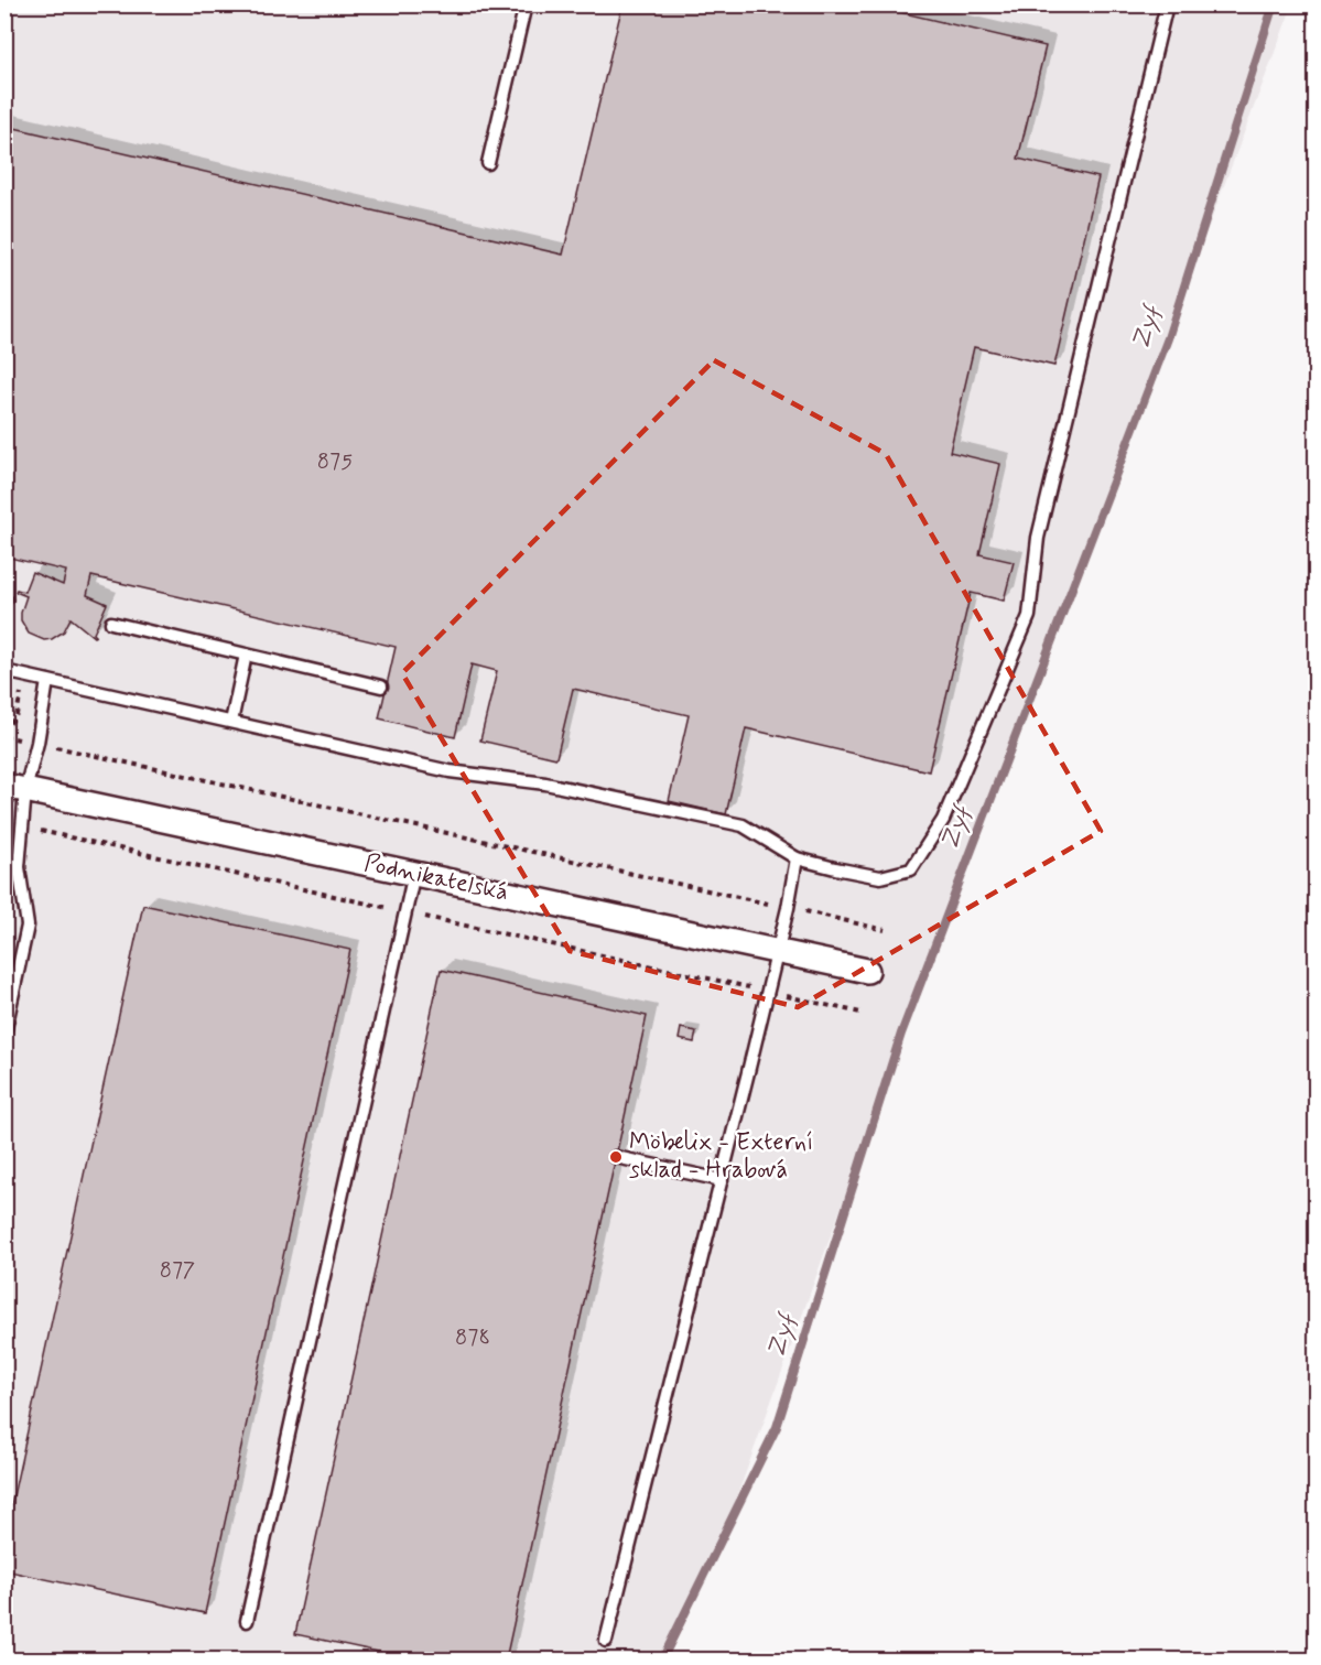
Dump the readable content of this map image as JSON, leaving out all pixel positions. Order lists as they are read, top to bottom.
{
  "streets": {
    "street": ["Podnikatelská"]
  },
  "water": ["Zyf"],
  "places": ["Möbelix - Externí sklad - Hrabová"],
  "house_numbers": ["875", "877", "878"]
}
